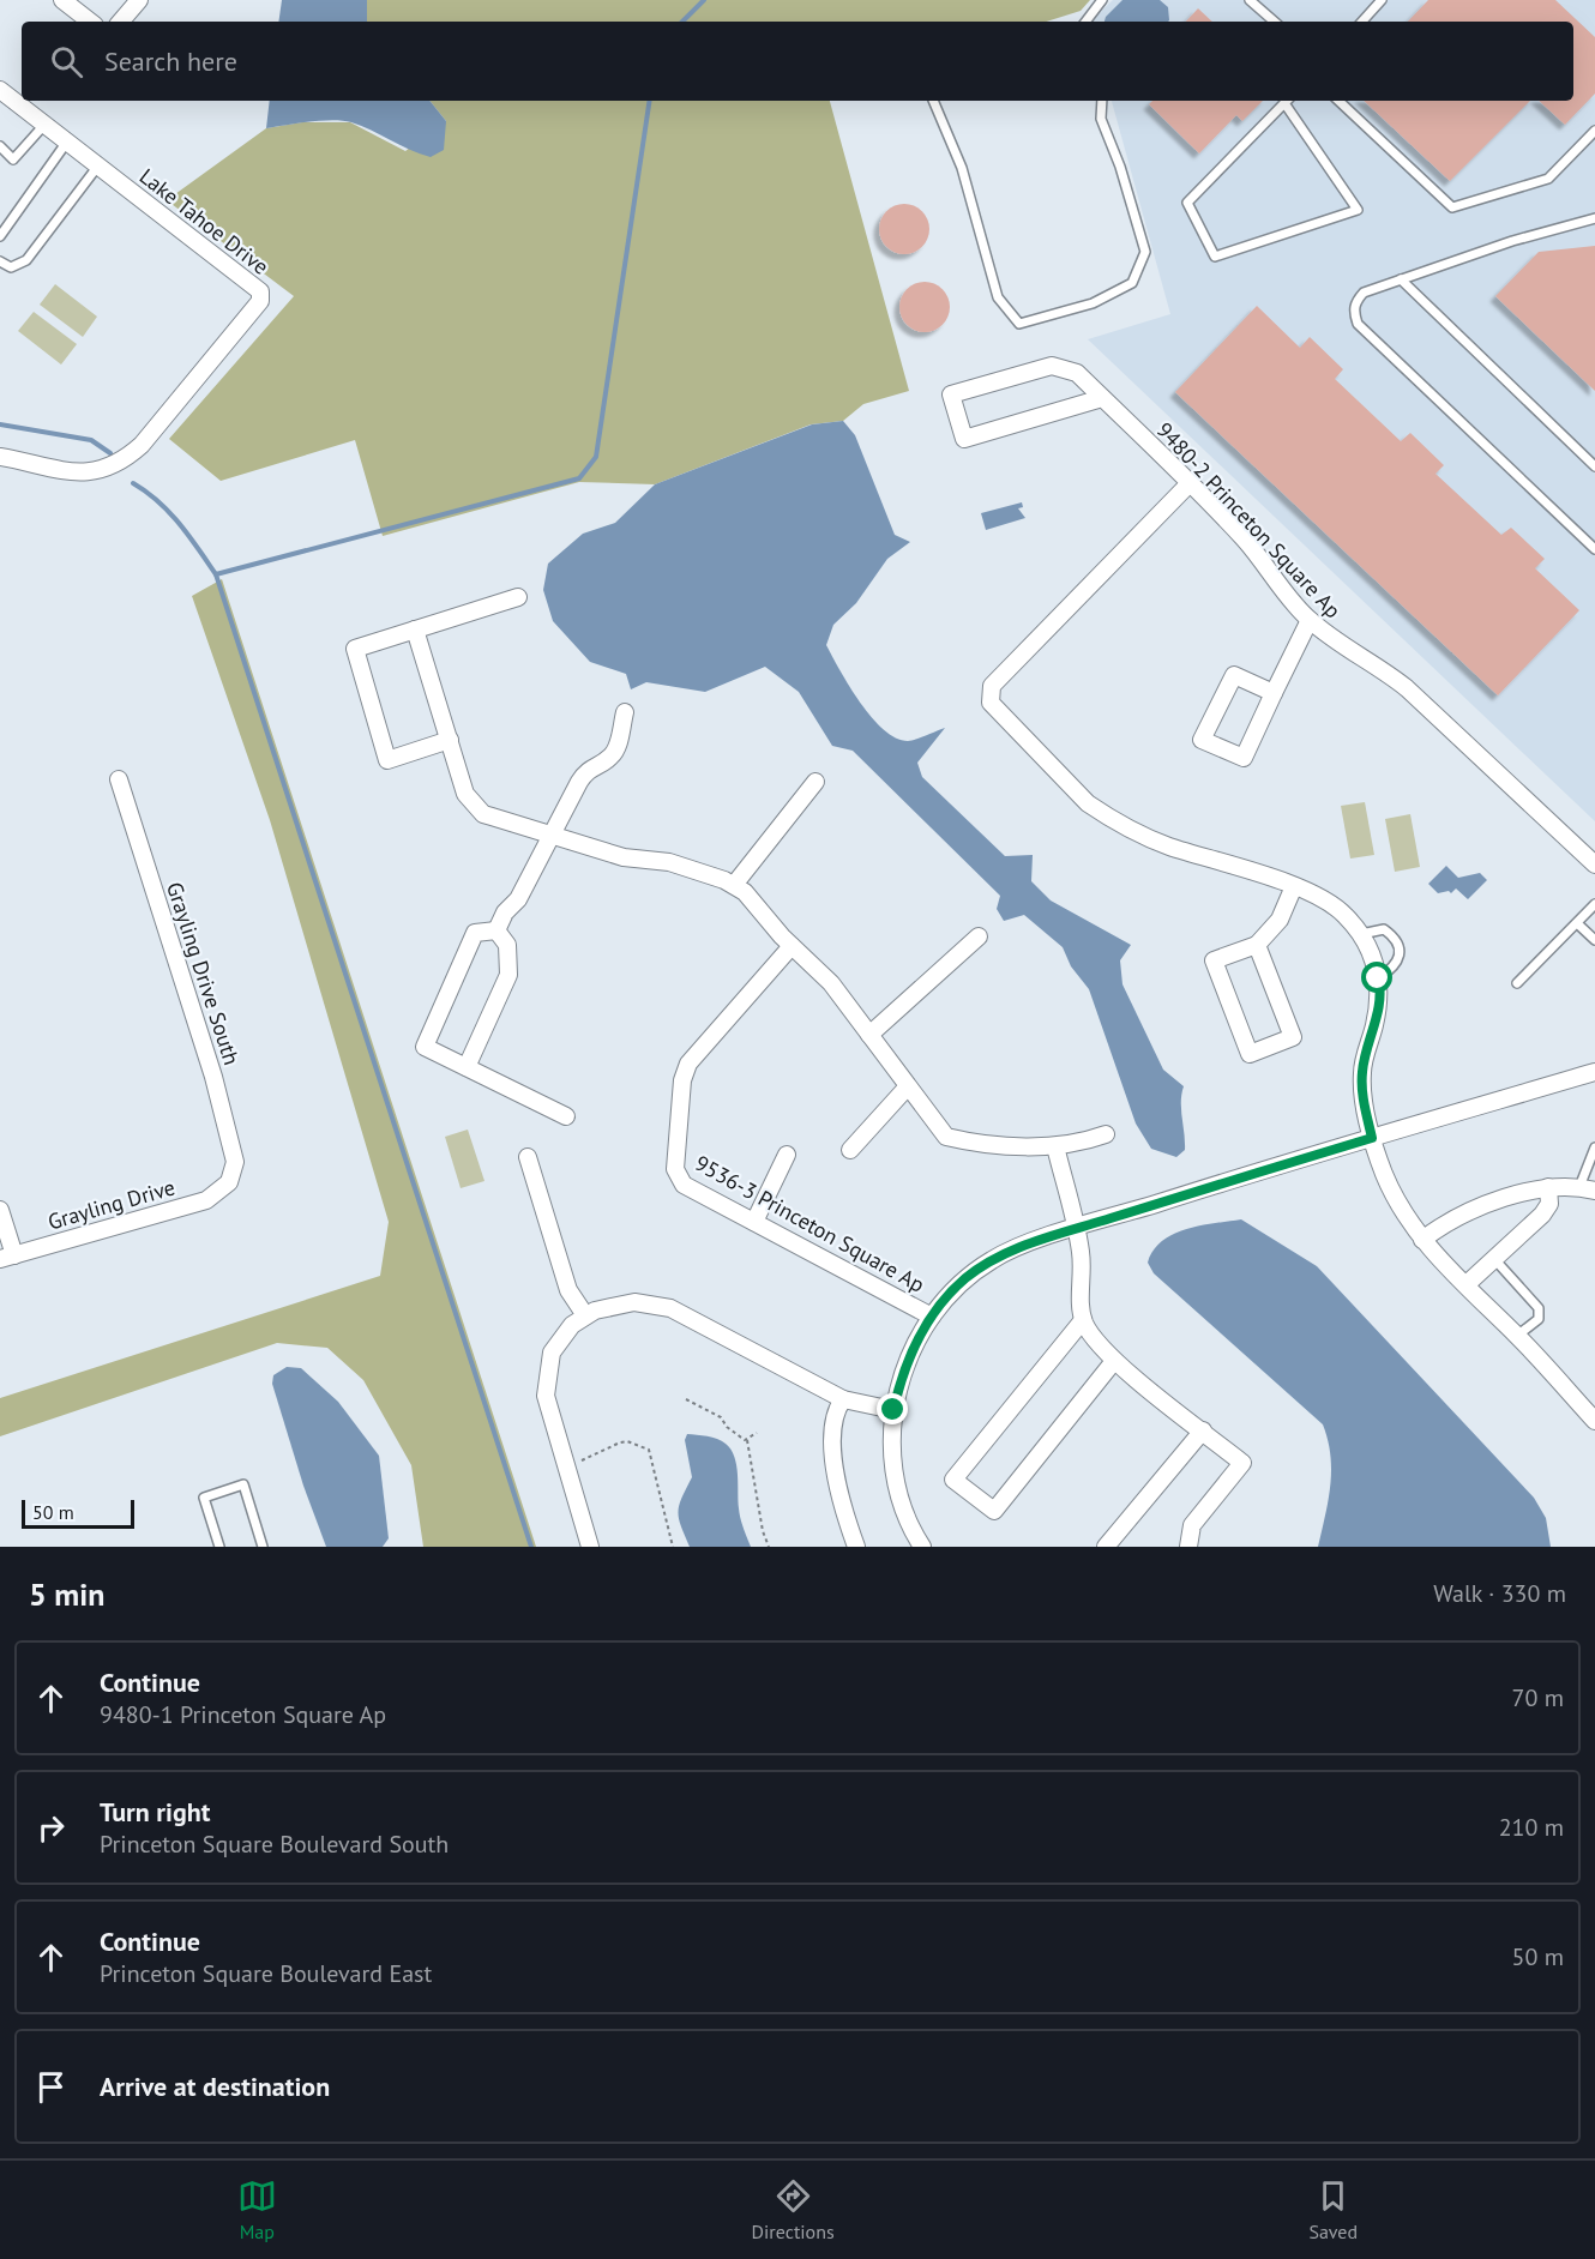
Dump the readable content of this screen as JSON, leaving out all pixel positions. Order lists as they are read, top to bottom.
{
  "streets": {
    "street": [
      "Lake Tahoe Drive",
      "9480-2 Princeton Square Ap",
      "Grayling Drive South",
      "Grayling Drive",
      "9536-3 Princeton Square Ap"
    ]
  },
  "crossings": [
    ["Grayling Drive South", "Grayling Drive"]
  ],
  "scale_bar": "50 m",
  "page": {
    "search": "Search here",
    "scale": "50 m",
    "heading": ["5 min", "Walk · 330 m"],
    "list": [
      ["Continue", "9480-1 Princeton Square Ap", "70 m"],
      ["Turn right", "Princeton Square Boulevard South", "210 m"],
      ["Continue", "Princeton Square Boulevard East", "50 m"],
      "Arrive at destination"
    ],
    "nav": ["Map", "Directions", "Saved"]
  }
}
